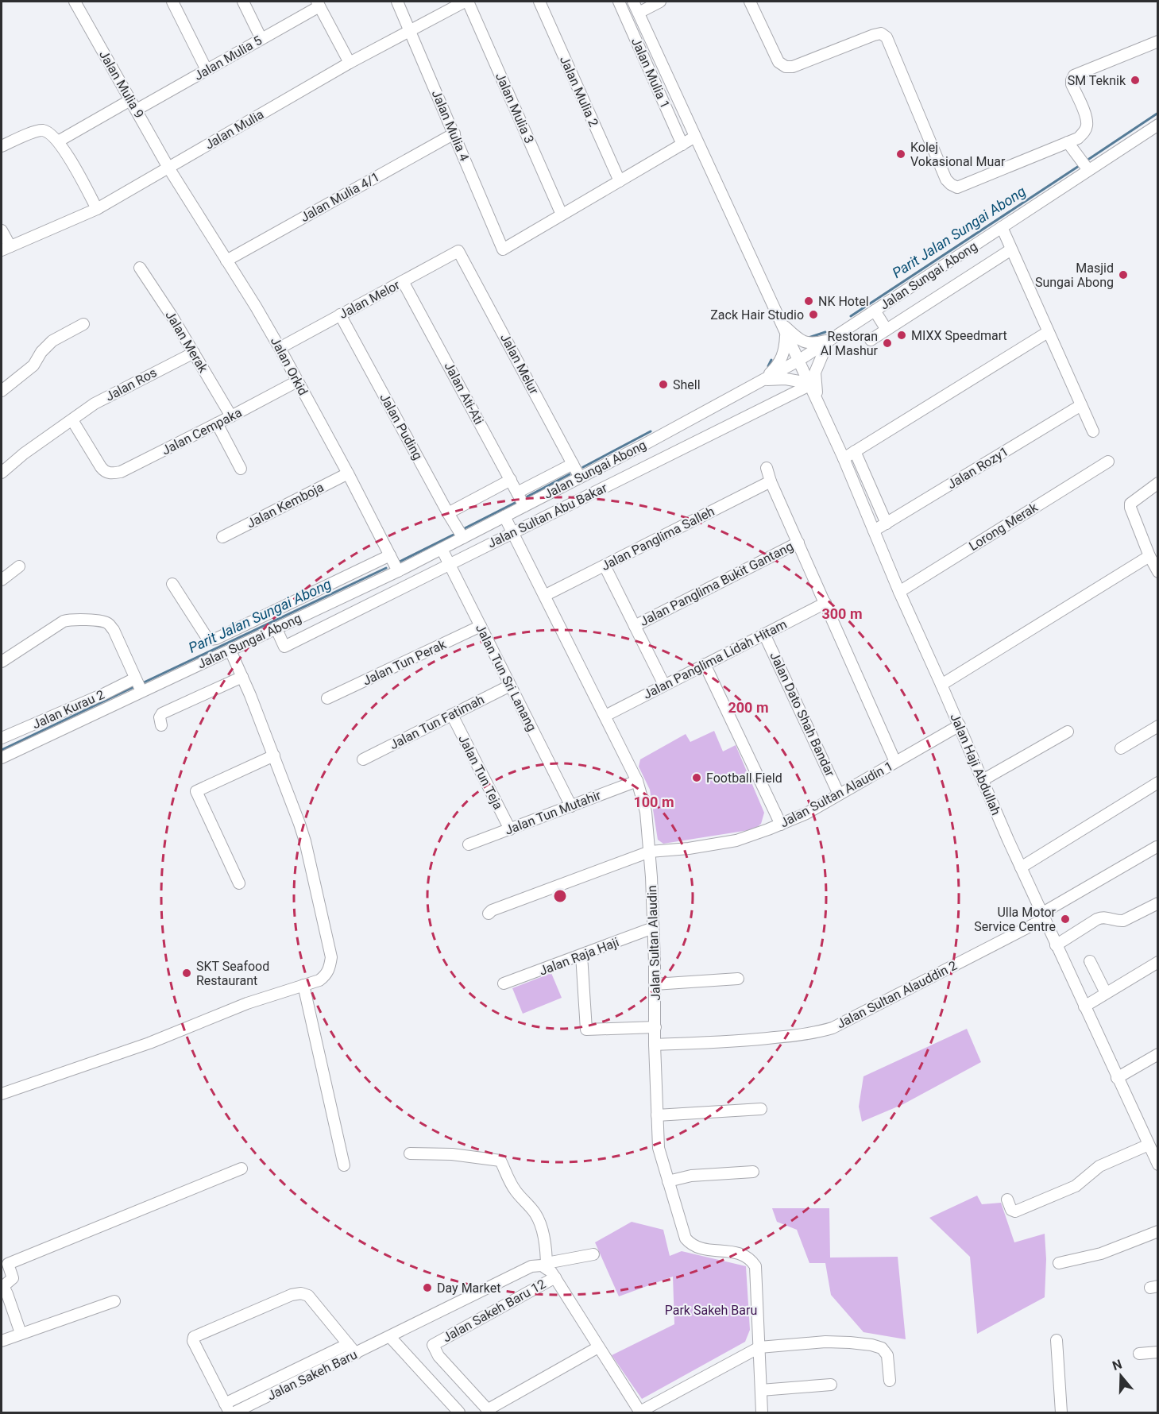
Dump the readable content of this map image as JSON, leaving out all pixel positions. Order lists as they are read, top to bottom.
{
  "streets": {
    "street": [
      "Jalan Mulia 5",
      "Jalan Mulia 1",
      "Jalan Mulia 9",
      "Jalan Mulia 2",
      "Jalan Mulia 3",
      "Jalan Mulia 4",
      "Jalan Mulia",
      "Jalan Mulia 4/1",
      "Jalan Sungai Abong",
      "Jalan Melor",
      "Jalan Merak",
      "Jalan Melur",
      "Jalan Orkid",
      "Jalan Ros",
      "Jalan Ati-Ati",
      "Jalan Puding",
      "Jalan Cempaka",
      "Jalan Rozy1",
      "Jalan Kemboja",
      "Jalan Sultan Abu Bakar",
      "Lorong Merak",
      "Jalan Panglima Salleh",
      "Jalan Panglima Bukit Gantang",
      "Jalan Panglima Lidah Hitam",
      "Jalan Tun Perak",
      "Jalan Tun Sri Lanang",
      "Jalan Kurau 2",
      "Jalan Dato Shah Bandar",
      "Jalan Tun Fatimah",
      "Jalan Haji Abdullah",
      "Jalan Tun Teja",
      "Jalan Sultan Alaudin 1",
      "Jalan Tun Mutahir",
      "Jalan Sultan Alaudin",
      "Jalan Raja Haji",
      "Jalan Sultan Alauddin 2",
      "Jalan Sakeh Baru 12",
      "Jalan Sakeh Baru"
    ]
  },
  "crossings": [
    ["Jalan Mulia 5", "Jalan Mulia 9"],
    ["Jalan Mulia 9", "Jalan Mulia"],
    ["Jalan Mulia 9", "Jalan Orkid"],
    ["Jalan Mulia 3", "Jalan Mulia 4"],
    ["Jalan Mulia 3", "Jalan Mulia"],
    ["Jalan Mulia 4", "Jalan Mulia"],
    ["Jalan Mulia 4", "Jalan Mulia 4/1"],
    ["Jalan Mulia", "Jalan Orkid"],
    ["Jalan Mulia 4/1", "Jalan Orkid"],
    ["Jalan Sungai Abong", "Jalan Melur"],
    ["Jalan Sungai Abong", "Jalan Orkid"],
    ["Jalan Sungai Abong", "Jalan Ati-Ati"],
    ["Jalan Sungai Abong", "Jalan Puding"],
    ["Jalan Sungai Abong", "Jalan Sultan Abu Bakar"],
    ["Jalan Sungai Abong", "Jalan Tun Sri Lanang"],
    ["Jalan Sungai Abong", "Jalan Kurau 2"],
    ["Jalan Sungai Abong", "Jalan Haji Abdullah"],
    ["Jalan Sungai Abong", "Jalan Sultan Alaudin"],
    ["Jalan Melor", "Jalan Melur"],
    ["Jalan Melor", "Jalan Orkid"],
    ["Jalan Melor", "Jalan Ati-Ati"],
    ["Jalan Melor", "Jalan Puding"],
    ["Jalan Merak", "Jalan Ros"],
    ["Jalan Merak", "Jalan Cempaka"],
    ["Jalan Orkid", "Jalan Cempaka"],
    ["Jalan Orkid", "Jalan Kemboja"],
    ["Jalan Ros", "Jalan Cempaka"],
    ["Jalan Rozy1", "Jalan Haji Abdullah"],
    ["Jalan Sultan Abu Bakar", "Jalan Tun Sri Lanang"],
    ["Jalan Sultan Abu Bakar", "Jalan Haji Abdullah"],
    ["Jalan Sultan Abu Bakar", "Jalan Sultan Alaudin"],
    ["Lorong Merak", "Jalan Haji Abdullah"],
    ["Jalan Panglima Salleh", "Jalan Sultan Alaudin"],
    ["Jalan Panglima Lidah Hitam", "Jalan Dato Shah Bandar"],
    ["Jalan Panglima Lidah Hitam", "Jalan Sultan Alaudin"],
    ["Jalan Tun Perak", "Jalan Tun Sri Lanang"],
    ["Jalan Tun Sri Lanang", "Jalan Tun Fatimah"],
    ["Jalan Tun Sri Lanang", "Jalan Tun Mutahir"],
    ["Jalan Dato Shah Bandar", "Jalan Sultan Alaudin 1"],
    ["Jalan Tun Fatimah", "Jalan Tun Teja"],
    ["Jalan Haji Abdullah", "Jalan Sultan Alaudin 1"],
    ["Jalan Haji Abdullah", "Jalan Sultan Alauddin 2"],
    ["Jalan Tun Teja", "Jalan Tun Mutahir"],
    ["Jalan Sultan Alaudin 1", "Jalan Sultan Alaudin"],
    ["Jalan Tun Mutahir", "Jalan Sultan Alaudin"],
    ["Jalan Sultan Alaudin", "Jalan Raja Haji"],
    ["Jalan Sultan Alaudin", "Jalan Sultan Alauddin 2"],
    ["Jalan Sakeh Baru 12", "Jalan Sakeh Baru"]
  ],
  "water": ["Parit Jalan Sungai Abong"],
  "parks": ["Park Sakeh Baru"],
  "places": [
    "SM Teknik",
    "Kolej Vokasional Muar",
    "Masjid Sungai Abong",
    "NK Hotel",
    "Zack Hair Studio",
    "MIXX Speedmart",
    "Restoran Al Mashur",
    "Shell",
    "Football Field",
    "Ulla Motor Service Centre",
    "SKT Seafood Restaurant",
    "Day Market"
  ],
  "north": "top",
  "rings": ["300 m", "200 m", "100 m"]
}
